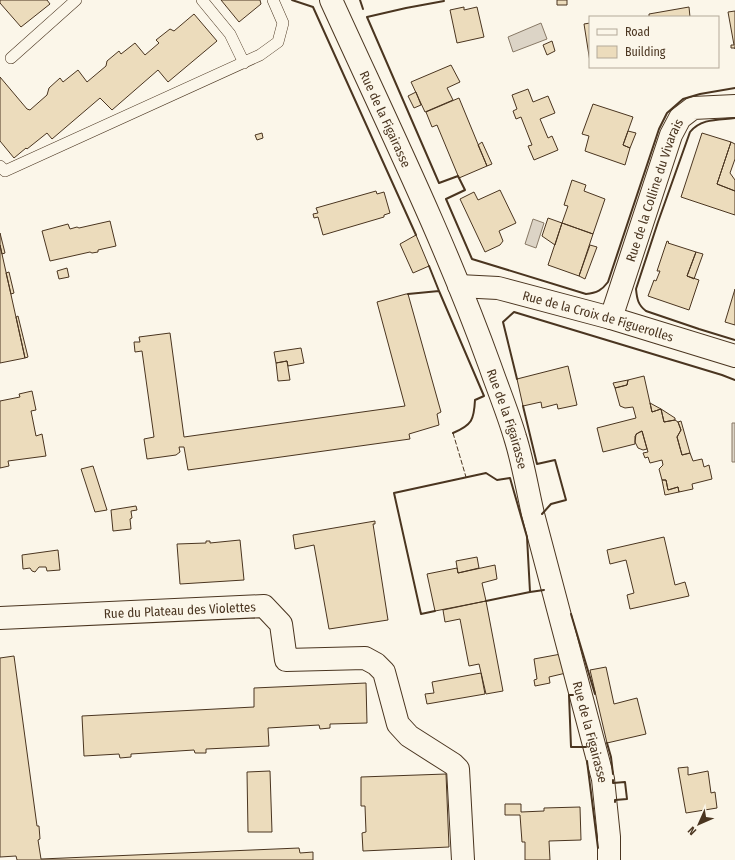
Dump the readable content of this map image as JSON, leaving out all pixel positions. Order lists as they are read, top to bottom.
{
  "streets": {
    "street": [
      "Rue de la Figairasse",
      "Rue de la Colline du Vivarais",
      "Rue de la Croix de Figuerolles",
      "Rue du Plateau des Violettes"
    ]
  },
  "crossings": [
    ["Rue de la Figairasse", "Rue de la Croix de Figuerolles"],
    ["Rue de la Colline du Vivarais", "Rue de la Croix de Figuerolles"]
  ],
  "legend": ["Road", "Building"],
  "north": "bottom left"
}
